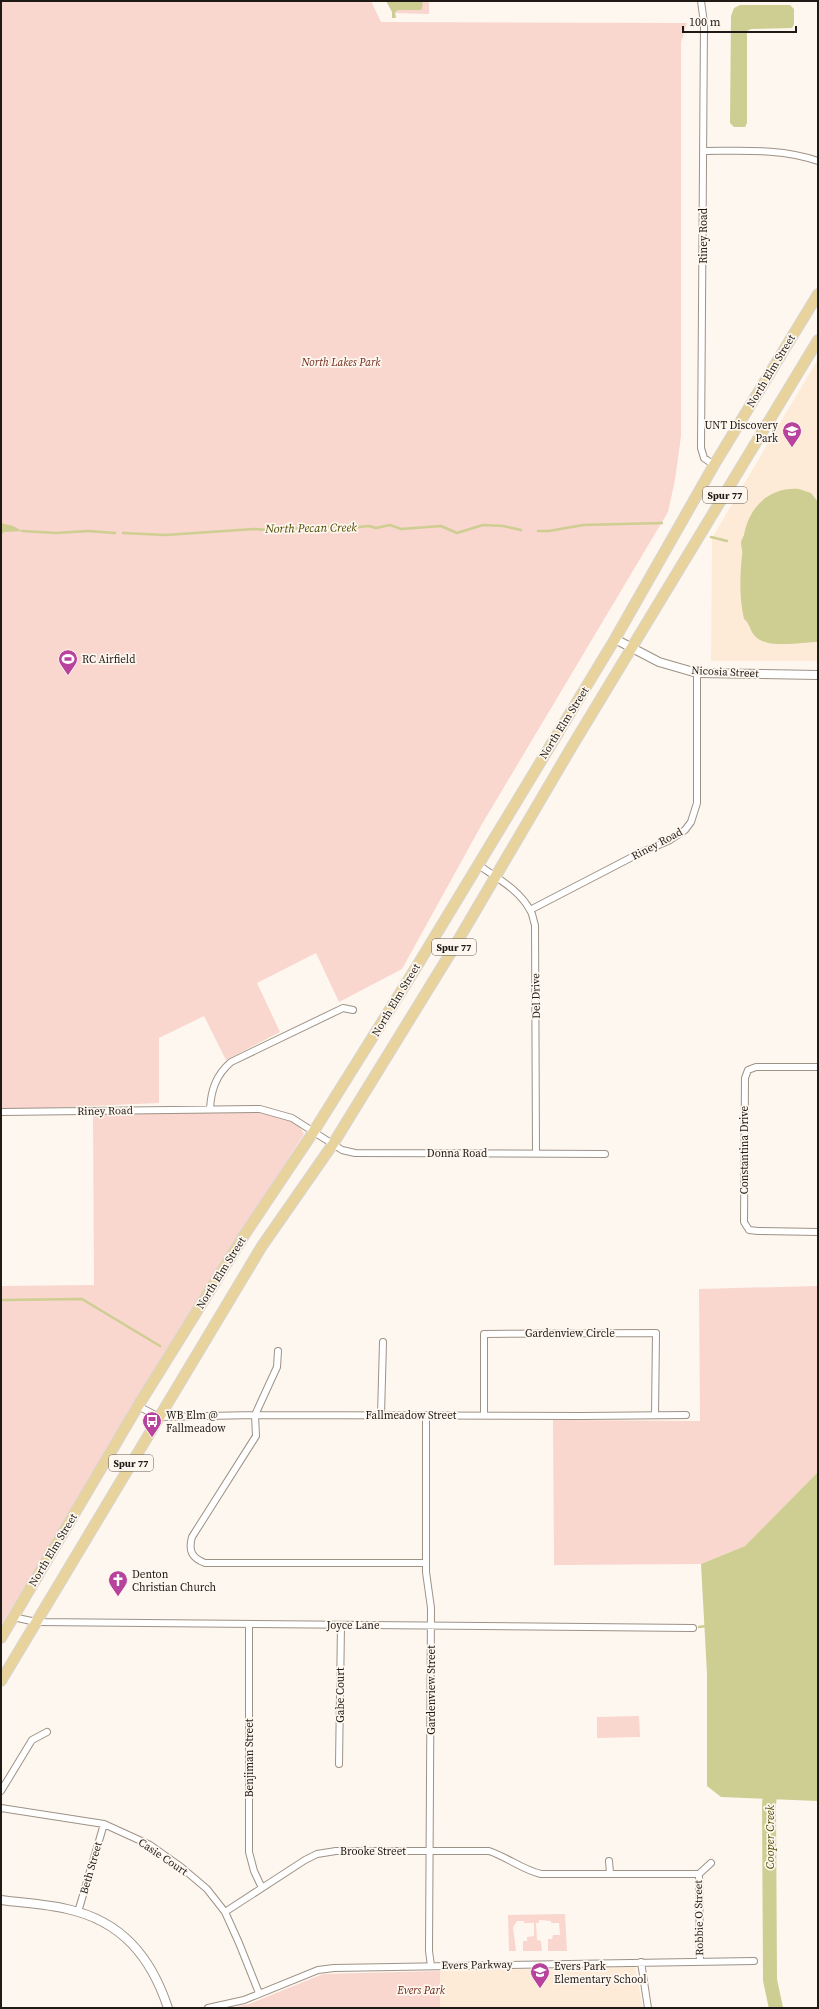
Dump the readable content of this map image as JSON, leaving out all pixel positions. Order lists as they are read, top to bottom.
{
  "streets": {
    "main road": ["North Elm Street", "Spur 77"],
    "street": [
      "Riney Road",
      "Nicosia Street",
      "Del Drive",
      "Constantina Drive",
      "Donna Road",
      "Gardenview Circle",
      "Fallmeadow Street",
      "Joyce Lane",
      "Gardenview Street",
      "Gabe Court",
      "Benjiman Street",
      "Brooke Street",
      "Casie Court",
      "Beth Street",
      "Robbie O Street",
      "Evers Parkway"
    ]
  },
  "crossings": [
    ["Riney Road", "North Elm Street"],
    ["Riney Road", "Nicosia Street"],
    ["Riney Road", "Del Drive"],
    ["Riney Road", "Donna Road"],
    ["North Elm Street", "Nicosia Street"],
    ["North Elm Street", "Del Drive"],
    ["North Elm Street", "Donna Road"],
    ["North Elm Street", "Fallmeadow Street"],
    ["North Elm Street", "Joyce Lane"],
    ["Del Drive", "Donna Road"],
    ["Gardenview Circle", "Fallmeadow Street"],
    ["Fallmeadow Street", "Gardenview Street"],
    ["Joyce Lane", "Gardenview Street"],
    ["Joyce Lane", "Gabe Court"],
    ["Joyce Lane", "Benjiman Street"],
    ["Gardenview Street", "Brooke Street"],
    ["Gardenview Street", "Evers Parkway"],
    ["Benjiman Street", "Brooke Street"],
    ["Brooke Street", "Casie Court"],
    ["Brooke Street", "Robbie O Street"],
    ["Casie Court", "Beth Street"],
    ["Casie Court", "Evers Parkway"],
    ["Robbie O Street", "Evers Parkway"]
  ],
  "water": ["North Pecan Creek", "Cooper Creek"],
  "parks": ["North Lakes Park", "Evers Park"],
  "places": {
    "school or university": ["UNT Discovery Park", "Evers Park Elementary School"],
    "sports": ["RC Airfield"],
    "bus stop": ["WB Elm @ Fallmeadow"],
    "church": ["Denton Christian Church"]
  },
  "scale_bar": "100 m"
}
